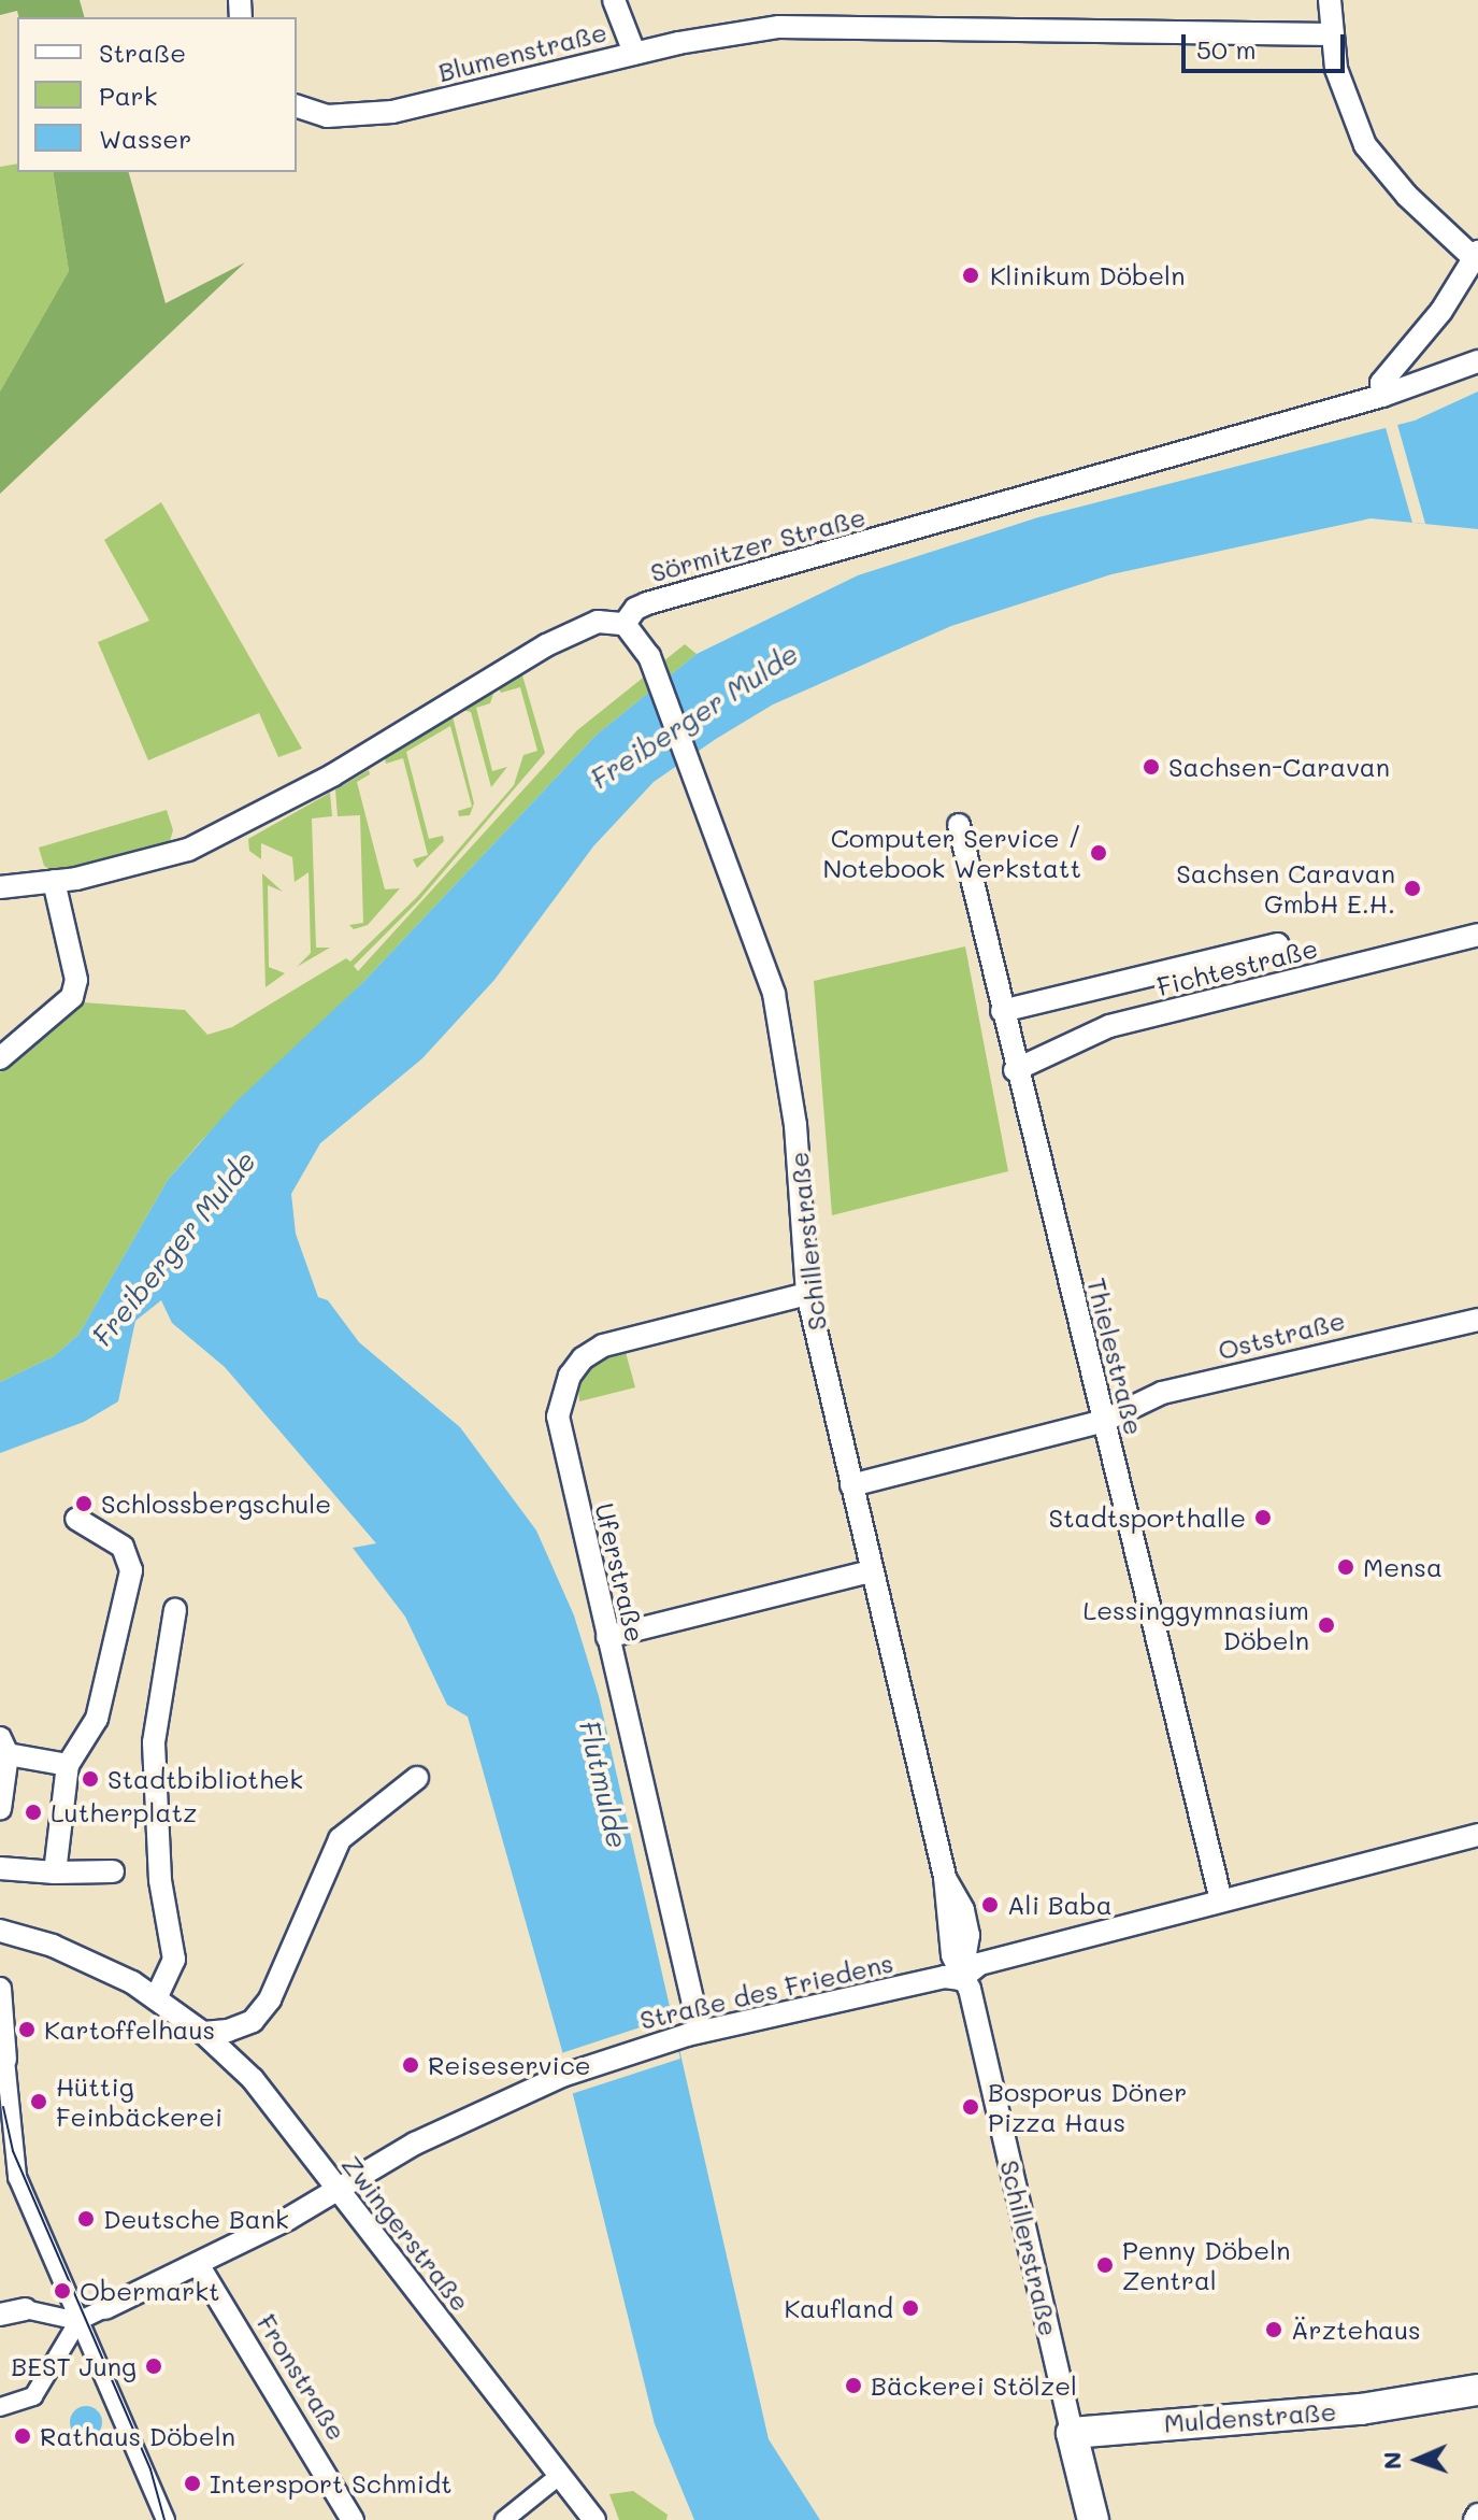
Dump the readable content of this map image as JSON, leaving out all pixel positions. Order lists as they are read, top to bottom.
{
  "streets": {
    "main road": ["Schillerstraße", "Muldenstraße"],
    "street": [
      "Blumenstraße",
      "Sörmitzer Straße",
      "Fichtestraße",
      "Oststraße",
      "Thielestraße",
      "Uferstraße",
      "Straße des Friedens",
      "Zwingerstraße",
      "Fronstraße"
    ]
  },
  "crossings": [
    ["Sörmitzer Straße", "Schillerstraße"],
    ["Fichtestraße", "Thielestraße"],
    ["Schillerstraße", "Oststraße"],
    ["Schillerstraße", "Uferstraße"],
    ["Schillerstraße", "Straße des Friedens"],
    ["Schillerstraße", "Muldenstraße"],
    ["Oststraße", "Thielestraße"],
    ["Thielestraße", "Straße des Friedens"],
    ["Uferstraße", "Straße des Friedens"],
    ["Straße des Friedens", "Zwingerstraße"],
    ["Straße des Friedens", "Fronstraße"]
  ],
  "water": ["Freiberger Mulde", "Flutmulde"],
  "places": [
    "Klinikum Döbeln",
    "Sachsen-Caravan",
    "Computer Service / Notebook Werkstatt",
    "Sachsen Caravan GmbH E.H.",
    "Schlossbergschule",
    "Stadtsporthalle",
    "Mensa",
    "Lessinggymnasium Döbeln",
    "Stadtbibliothek",
    "Lutherplatz",
    "Ali Baba",
    "Kartoffelhaus",
    "Reiseservice",
    "Hüttig Feinbäckerei",
    "Bosporus Döner Pizza Haus",
    "Deutsche Bank",
    "Penny Döbeln Zentral",
    "Obermarkt",
    "Kaufland",
    "Ärztehaus",
    "BEST Jung",
    "Bäckerei Stölzel",
    "Rathaus Döbeln",
    "Intersport Schmidt"
  ],
  "legend": ["Straße", "Park", "Wasser"],
  "scale_bar": "50 m",
  "north": "left"
}
